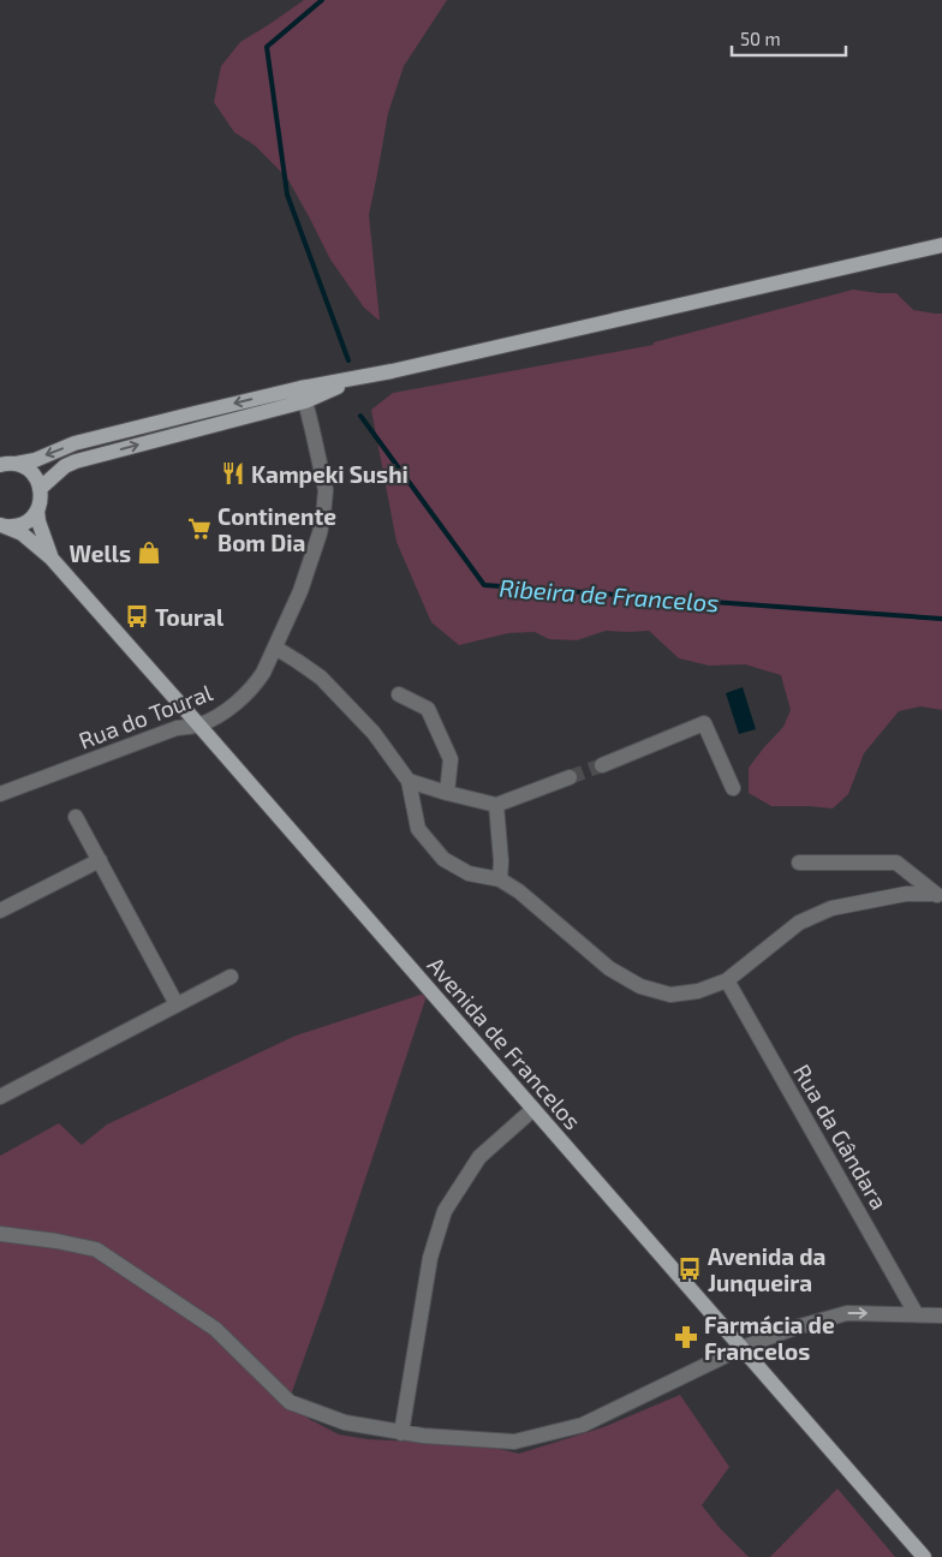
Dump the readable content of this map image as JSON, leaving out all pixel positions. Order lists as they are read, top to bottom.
{
  "streets": {
    "main road": ["Avenida de Francelos"],
    "street": ["Rua do Toural", "Rua da Gândara"]
  },
  "crossings": [
    ["Rua do Toural", "Avenida de Francelos"]
  ],
  "water": ["Ribeira de Francelos"],
  "places": {
    "restaurant": ["Kampeki Sushi"],
    "supermarket": ["Continente Bom Dia"],
    "shop": ["Wells"],
    "bus stop": ["Toural", "Avenida da Junqueira"],
    "pharmacy": ["Farmácia de Francelos"]
  },
  "scale_bar": "50 m"
}
